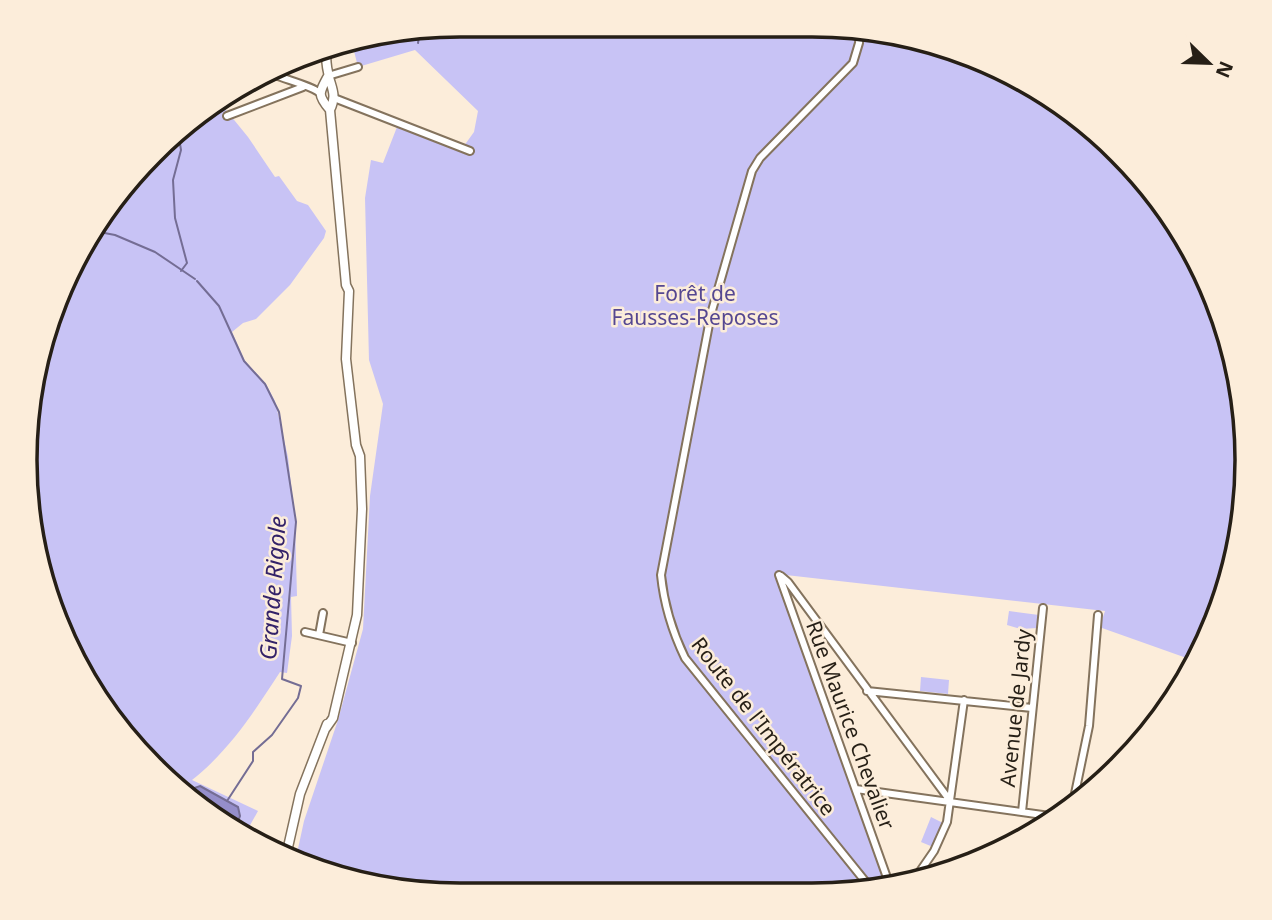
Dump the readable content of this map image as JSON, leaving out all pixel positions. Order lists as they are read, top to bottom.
{
  "streets": {
    "street": ["Avenue de Jardy", "Rue Maurice Chevalier", "Route de l'Impératrice"]
  },
  "water": ["Grande Rigole"],
  "parks": ["Forêt de Fausses-Reposes"],
  "north": "bottom right"
}
